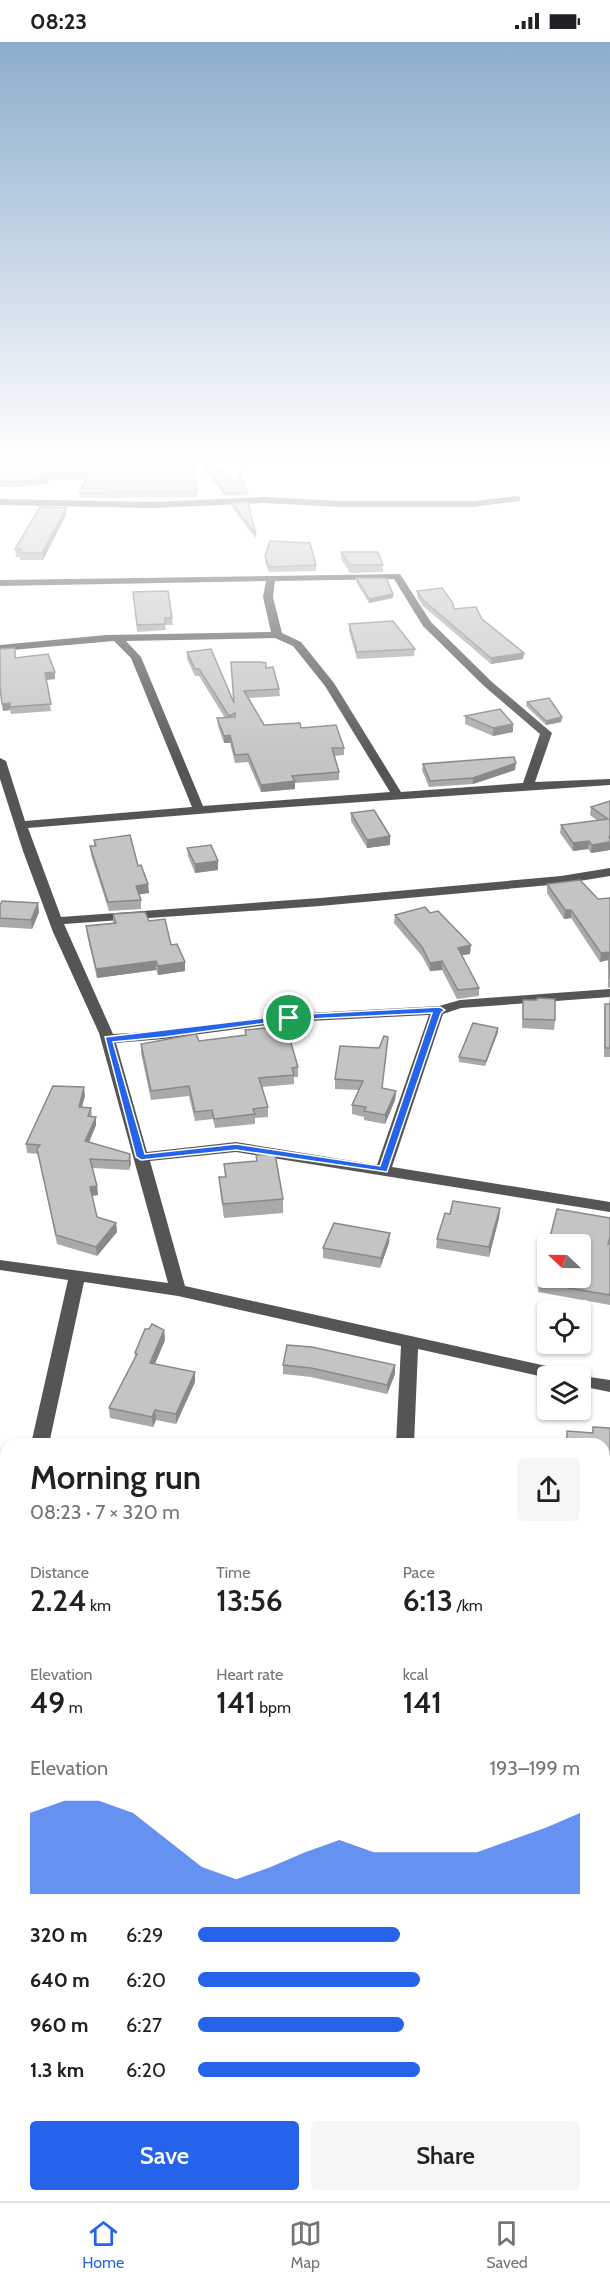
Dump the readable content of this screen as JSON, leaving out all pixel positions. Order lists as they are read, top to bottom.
{
  "north": "left",
  "page": {
    "status": "08:23",
    "heading": ["Morning run", "08:23 · 7 × 320 m"],
    "stats": [
      ["Distance", "2.24 km"],
      ["Time", "13:56"],
      ["Pace", "6:13 /km"],
      ["Elevation", "49 m"],
      ["Heart rate", "141 bpm"],
      ["kcal", "141"]
    ],
    "chart": ["Elevation", "193–199 m"],
    "list": [
      {
        "name": "320 m",
        "note": "6:29"
      },
      {
        "name": "640 m",
        "note": "6:20"
      },
      {
        "name": "960 m",
        "note": "6:27"
      },
      {
        "name": "1.3 km",
        "note": "6:20"
      }
    ],
    "buttons": ["Save", "Share"],
    "tabs": ["Home", "Map", "Saved"]
  }
}
